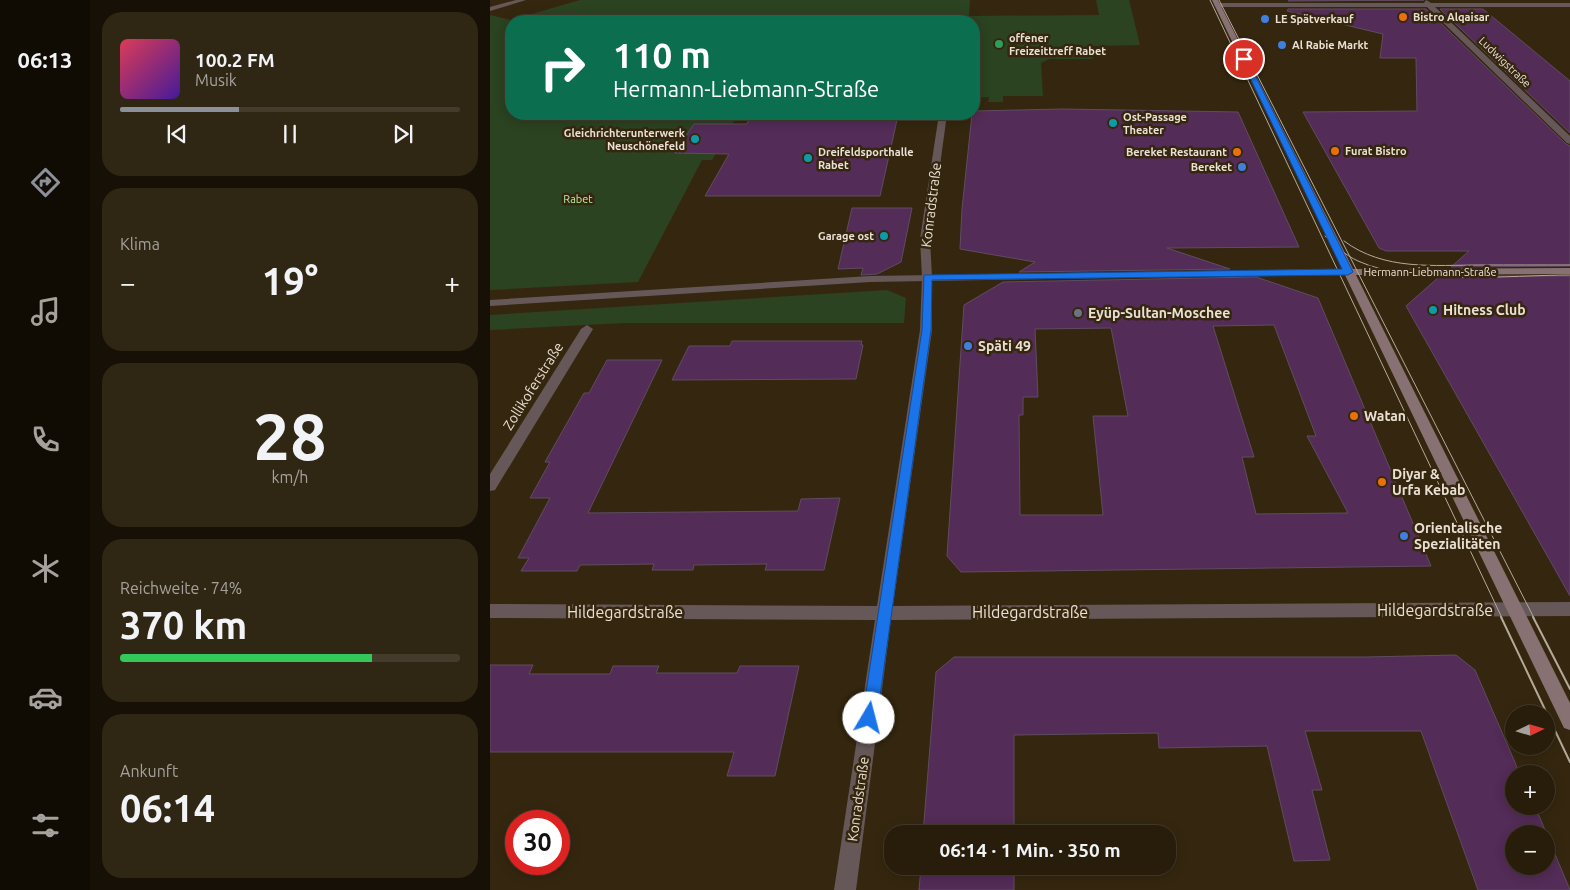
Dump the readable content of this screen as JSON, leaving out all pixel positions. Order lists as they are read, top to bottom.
{
  "streets": {
    "main road": ["Hermann-Liebmann-Straße"],
    "street": [
      "Ludwigstraße",
      "Konradstraße",
      "Zollikoferstraße",
      "Hildegardstraße"
    ]
  },
  "crossings": [
    ["Konradstraße", "Hermann-Liebmann-Straße"],
    ["Konradstraße", "Hildegardstraße"]
  ],
  "parks": ["Rabet"],
  "places": [
    "Bistro Alqaisar",
    "LE Spätverkauf",
    "offener Freizeittreff Rabet",
    "Al Rabie Markt",
    "Ost-Passage Theater",
    "Gleichrichterunterwerk Neuschönefeld",
    "Furat Bistro",
    "Bereket Restaurant",
    "Dreifeldsporthalle Rabet",
    "Bereket",
    "Garage ost",
    "Hitness Club",
    "Eyüp-Sultan-Moschee",
    "Späti 49",
    "Watan",
    "Diyar & Urfa Kebab",
    "Orientalische Spezialitäten"
  ],
  "north": "right",
  "page": {
    "tabs": "06:13",
    "turn": ["110 m", "Hermann-Liebmann-Straße"],
    "song": ["100.2 FM", "Musik"],
    "tile": [
      "Klima",
      ["28", "km/h"],
      ["Reichweite · 74%", "370 km"],
      ["Ankunft", "06:14"]
    ],
    "heat": ["−", "19°", "+"],
    "map_buttons": ["+", "−"],
    "limit": "30",
    "trip": "06:14 · 1 Min. · 350 m"
  }
}
